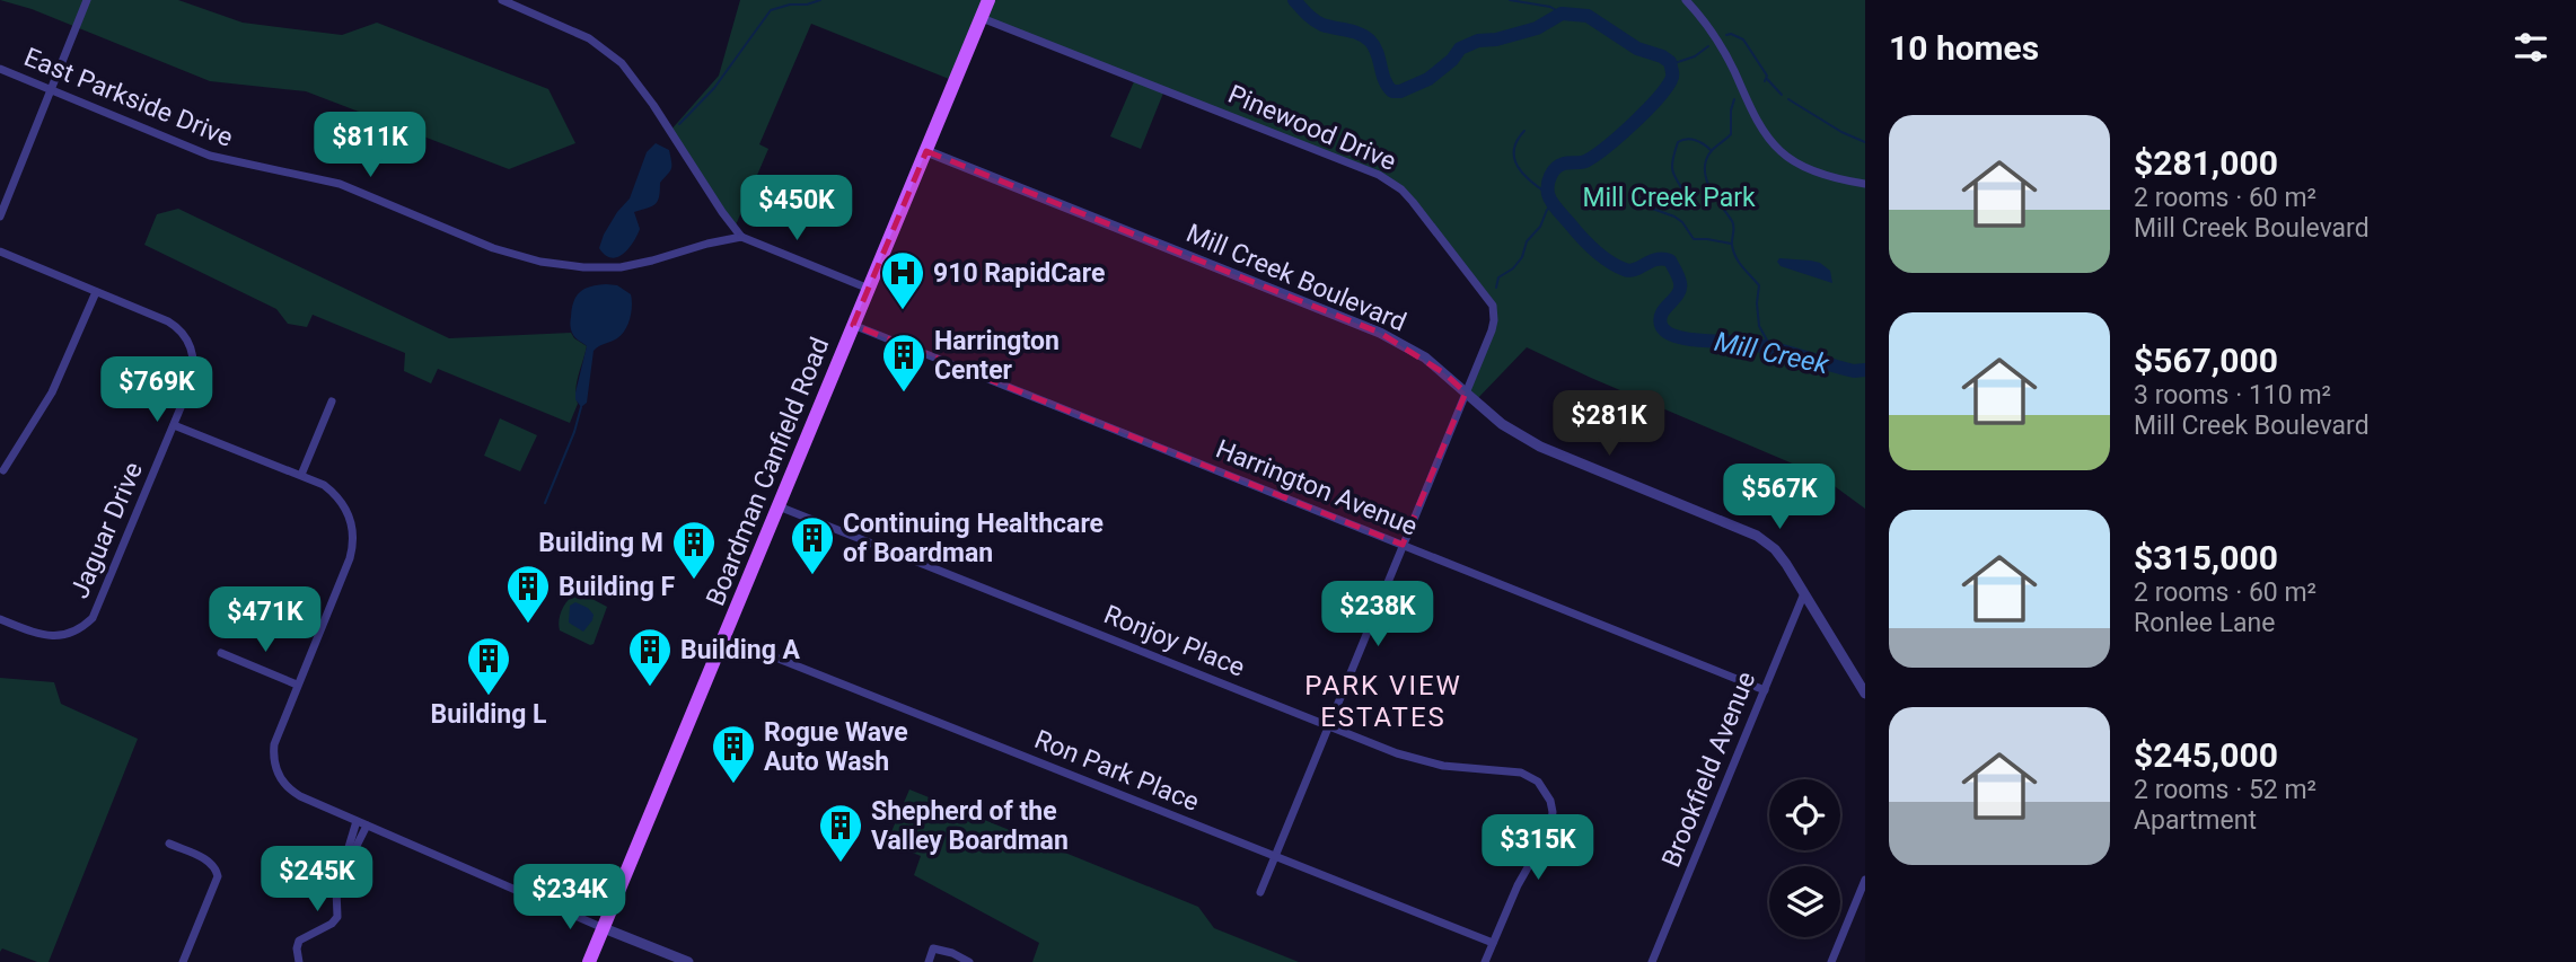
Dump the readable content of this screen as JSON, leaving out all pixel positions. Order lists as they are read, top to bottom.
{
  "streets": {
    "main road": ["Boardman Canfield Road"],
    "street": [
      "East Parkside Drive",
      "Pinewood Drive",
      "Mill Creek Boulevard",
      "Harrington Avenue",
      "Jaguar Drive",
      "Ronjoy Place",
      "Brookfield Avenue",
      "Ron Park Place"
    ]
  },
  "crossings": [
    ["Pinewood Drive", "Mill Creek Boulevard"],
    ["Pinewood Drive", "Boardman Canfield Road"],
    ["Pinewood Drive", "Harrington Avenue"],
    ["Pinewood Drive", "Ronjoy Place"],
    ["Pinewood Drive", "Ron Park Place"],
    ["Mill Creek Boulevard", "Boardman Canfield Road"],
    ["Mill Creek Boulevard", "Brookfield Avenue"],
    ["Boardman Canfield Road", "Harrington Avenue"],
    ["Boardman Canfield Road", "Ronjoy Place"],
    ["Boardman Canfield Road", "Ron Park Place"],
    ["Harrington Avenue", "Brookfield Avenue"],
    ["Ronjoy Place", "Ron Park Place"]
  ],
  "districts": ["PARK VIEW ESTATES"],
  "water": ["Mill Creek"],
  "parks": ["Mill Creek Park"],
  "places": {
    "hospital": ["910 RapidCare"],
    "building": [
      "Harrington Center",
      "Continuing Healthcare of Boardman",
      "Building M",
      "Building F",
      "Building A",
      "Building L",
      "Rogue Wave Auto Wash",
      "Shepherd of the Valley Boardman"
    ]
  },
  "page": {
    "heading": "10 homes",
    "list": [
      {
        "name": "$281,000",
        "note": "2 rooms · 60 m² · Mill Creek Boulevard"
      },
      {
        "name": "$567,000",
        "note": "3 rooms · 110 m² · Mill Creek Boulevard"
      },
      {
        "name": "$315,000",
        "note": "2 rooms · 60 m² · Ronlee Lane"
      },
      {
        "name": "$245,000",
        "note": "2 rooms · 52 m² · Apartment"
      }
    ],
    "price": [
      "$811K",
      "$450K",
      "$769K",
      "$281K",
      "$567K",
      "$238K",
      "$471K",
      "$315K",
      "$245K",
      "$234K"
    ]
  }
}
